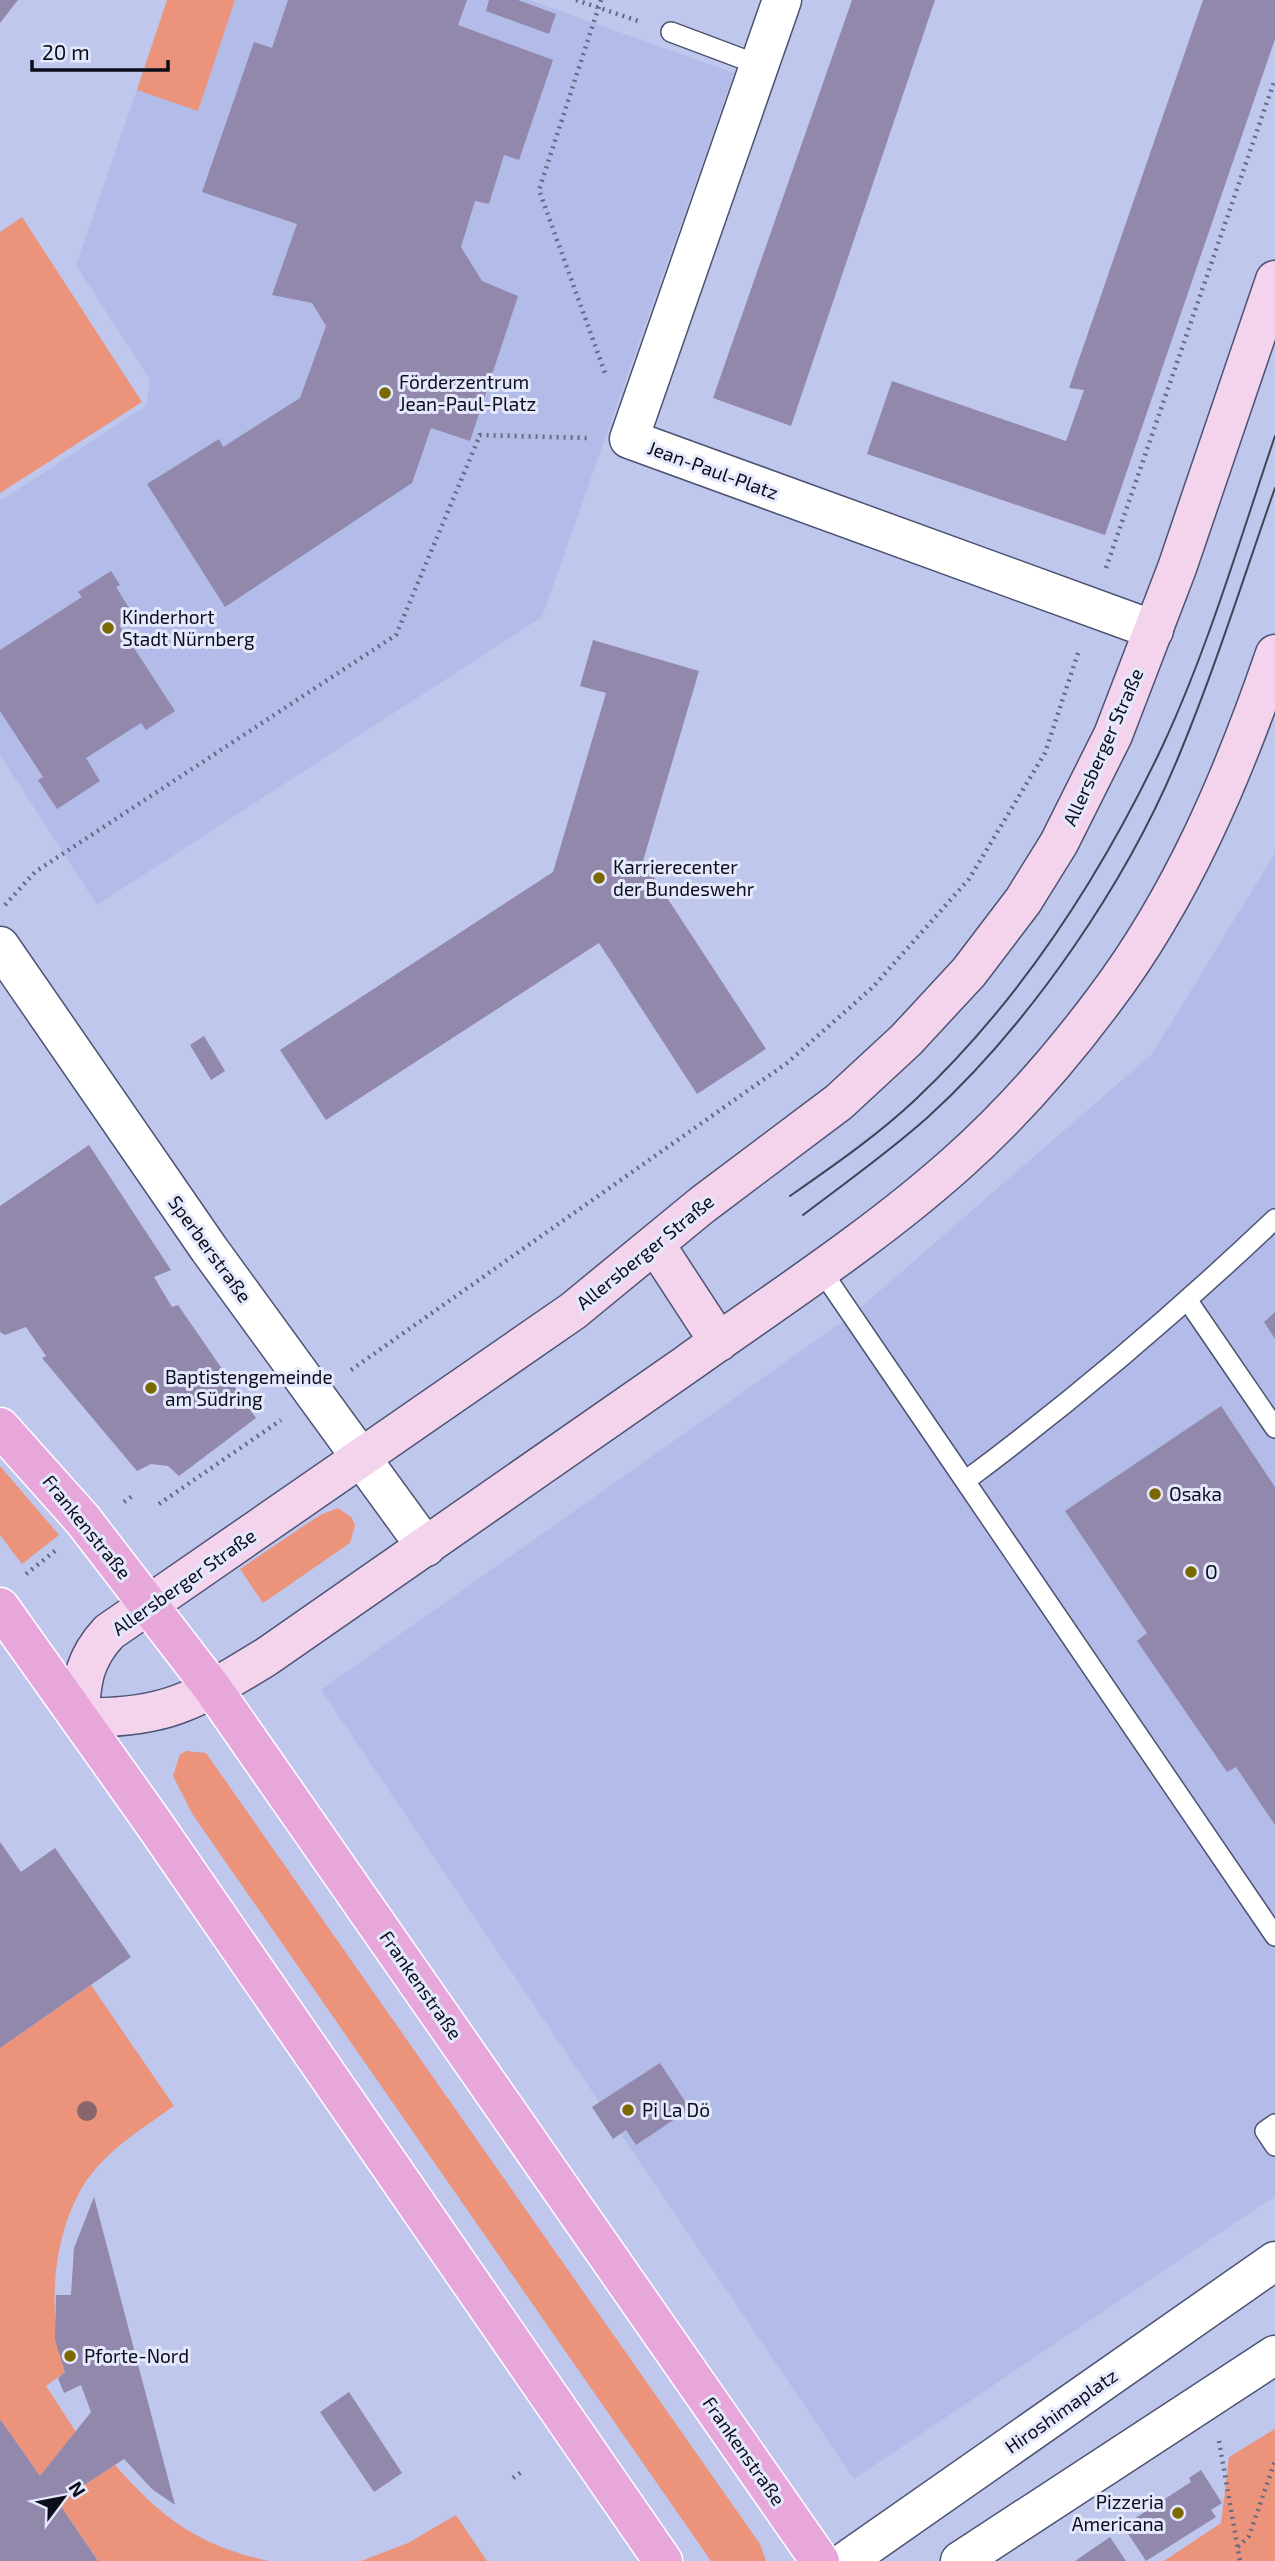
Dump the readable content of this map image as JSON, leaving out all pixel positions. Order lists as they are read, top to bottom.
{
  "streets": {
    "main road": ["Allersberger Straße", "Frankenstraße"],
    "street": ["Jean-Paul-Platz", "Sperberstraße", "Hiroshimaplatz"]
  },
  "crossings": [
    ["Jean-Paul-Platz", "Allersberger Straße"],
    ["Allersberger Straße", "Sperberstraße"],
    ["Allersberger Straße", "Frankenstraße"]
  ],
  "places": [
    "Förderzentrum Jean-Paul-Platz",
    "Kinderhort Stadt Nürnberg",
    "Karrierecenter der Bundeswehr",
    "Baptistengemeinde am Südring",
    "Osaka",
    "O",
    "Pi La Dö",
    "Pforte-Nord",
    "Pizzeria Americana"
  ],
  "scale_bar": "20 m",
  "north": "top right"
}
